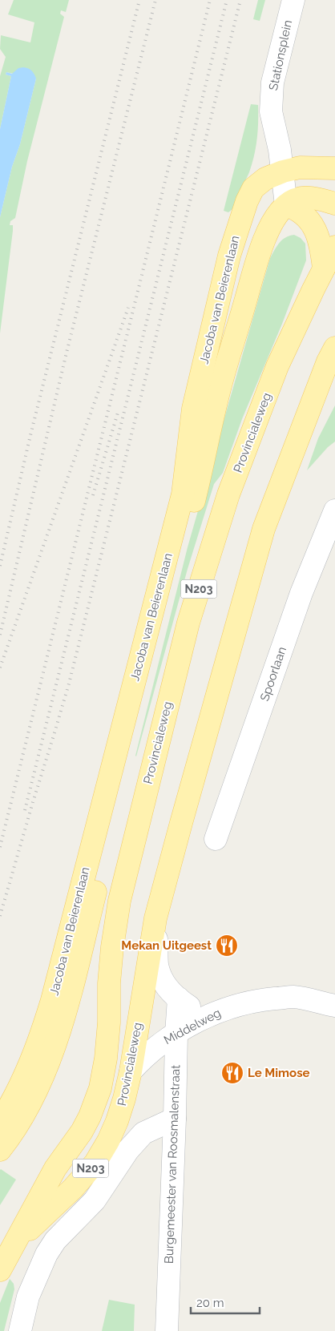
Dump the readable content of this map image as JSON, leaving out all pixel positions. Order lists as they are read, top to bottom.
{
  "streets": {
    "main road": ["Jacoba van Beierenlaan", "Provincialeweg", "N203"],
    "street": [
      "Stationsplein",
      "Spoorlaan",
      "Middelweg",
      "Burgemeester van Roosmalenstraat"
    ]
  },
  "crossings": [
    ["Stationsplein", "Jacoba van Beierenlaan"],
    ["Provincialeweg", "Middelweg"],
    ["Middelweg", "Burgemeester van Roosmalenstraat"]
  ],
  "places": {
    "restaurant": ["Mekan Uitgeest", "Le Mimose"]
  },
  "scale_bar": "20 m"
}
